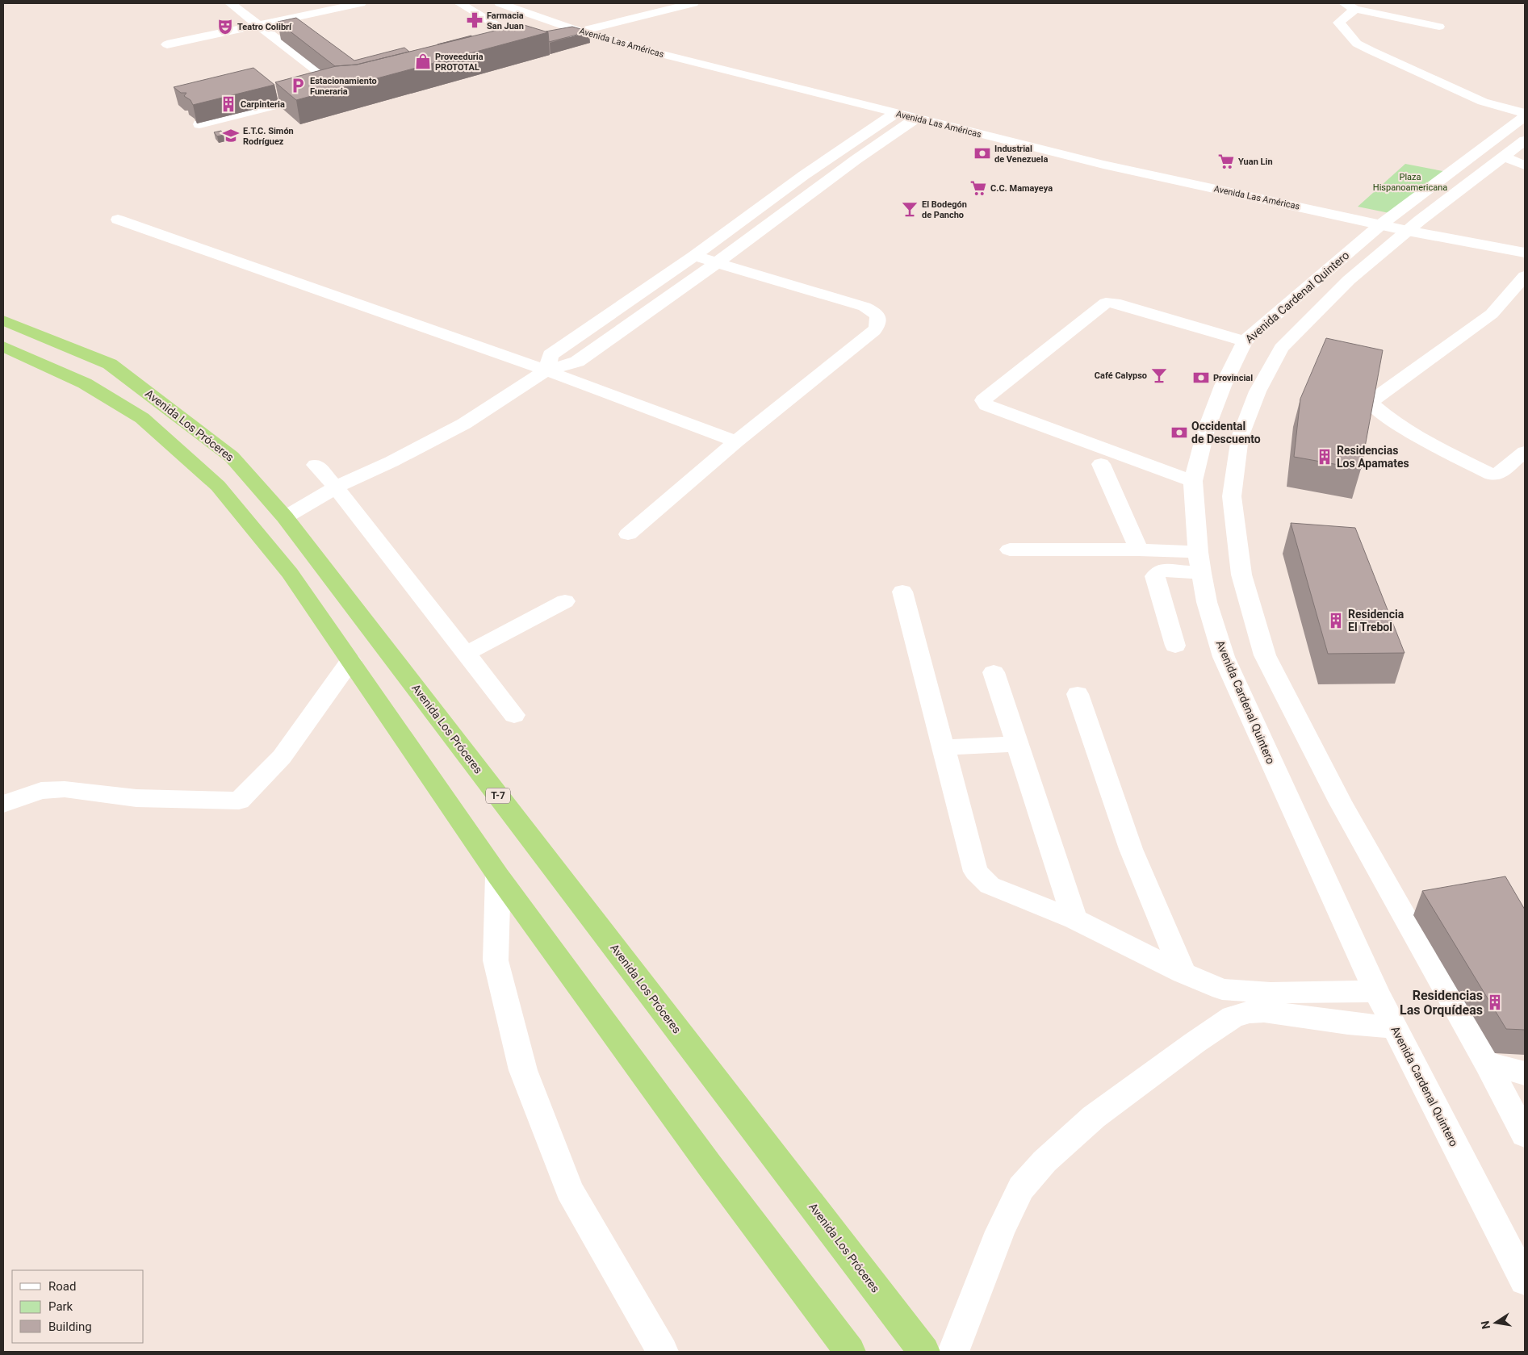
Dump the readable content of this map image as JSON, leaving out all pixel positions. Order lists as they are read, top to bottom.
{
  "streets": {
    "highway": ["Avenida Los Próceres", "T-7"],
    "street": ["Avenida Las Américas", "Avenida Cardenal Quintero"]
  },
  "crossings": [
    ["Avenida Las Américas", "Avenida Cardenal Quintero"]
  ],
  "parks": ["Plaza Hispanoamericana"],
  "places": {
    "pharmacy": ["Farmacia San Juan"],
    "theatre": ["Teatro Colibrí"],
    "shop": ["Proveeduria PROTOTAL"],
    "parking": ["Estacionamiento Funeraria"],
    "building": [
      "Carpinteria",
      "Residencias Los Apamates",
      "Residencia El Trebol",
      "Residencias Las Orquídeas"
    ],
    "school or university": ["E.T.C. Simón Rodríguez"],
    "bank": ["Industrial de Venezuela", "Provincial", "Occidental de Descuento"],
    "supermarket": ["Yuan Lin", "C.C. Mamayeya"],
    "bar": ["El Bodegón de Pancho", "Café Calypso"]
  },
  "legend": ["Road", "Park", "Building"],
  "north": "left"
}
